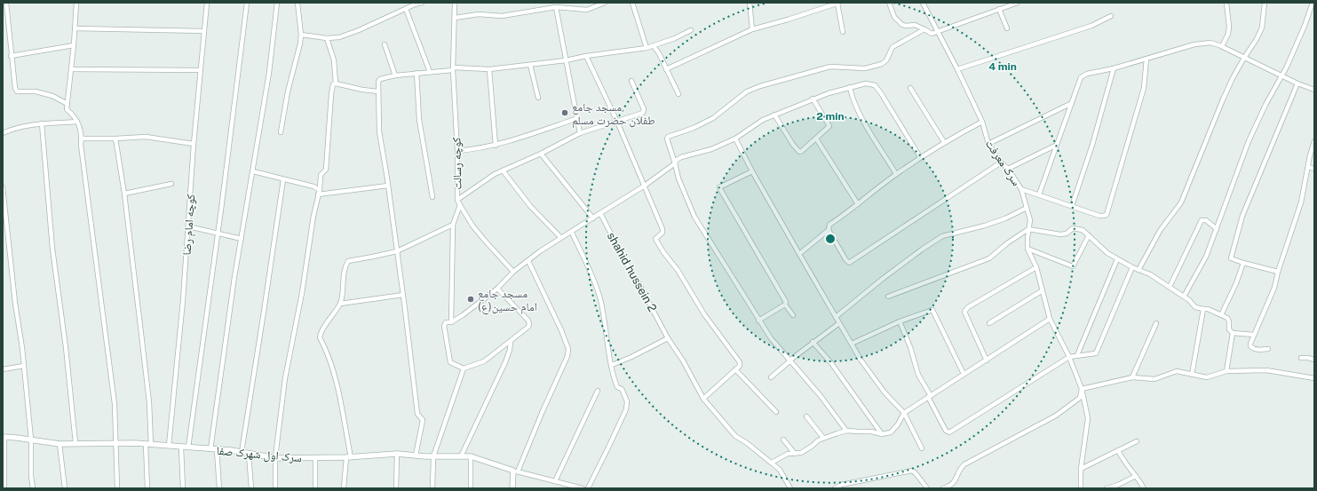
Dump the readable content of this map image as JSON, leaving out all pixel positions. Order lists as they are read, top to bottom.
{
  "streets": {
    "street": [
      "سرک معرفت",
      "کوچه رسالت",
      "کوچه امام رضا",
      "shahid hussein 2",
      "سرک اول شهرک صفا"
    ]
  },
  "crossings": [
    ["کوچه امام رضا", "سرک اول شهرک صفا"]
  ],
  "places": ["مسجد جامع طفلان حضرت مسلم", "مسجد جامع امام حسین(ع)"],
  "rings": ["4 min", "2 min"]
}
